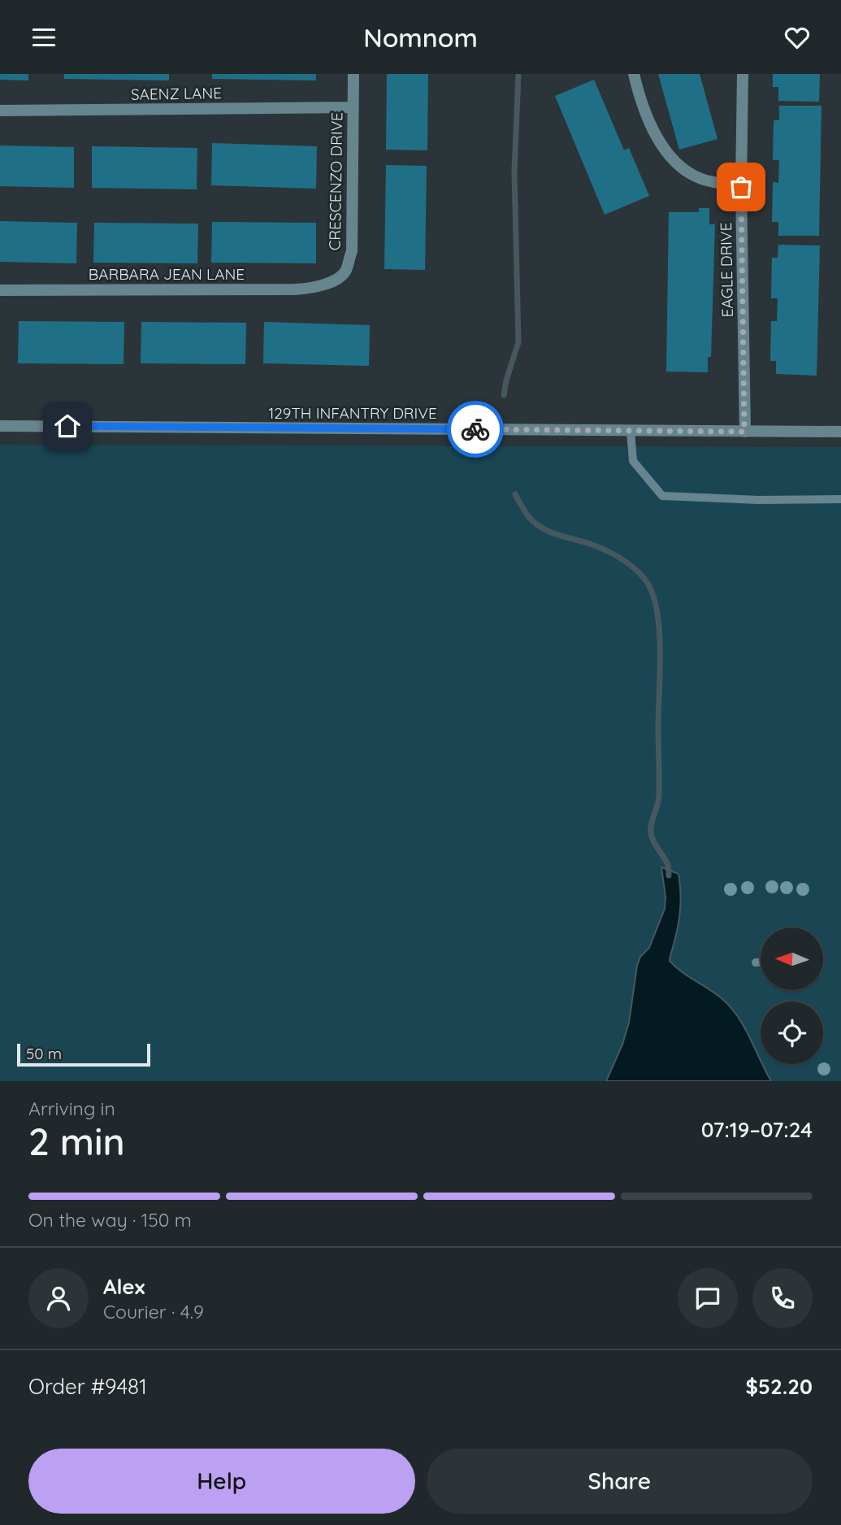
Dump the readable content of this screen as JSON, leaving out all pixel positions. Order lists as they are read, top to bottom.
{
  "streets": {
    "street": [
      "SAENZ LANE",
      "CRESCENZO DRIVE",
      "EAGLE DRIVE",
      "BARBARA JEAN LANE",
      "129TH INFANTRY DRIVE"
    ]
  },
  "crossings": [
    ["SAENZ LANE", "CRESCENZO DRIVE"],
    ["CRESCENZO DRIVE", "BARBARA JEAN LANE"],
    ["EAGLE DRIVE", "129TH INFANTRY DRIVE"]
  ],
  "scale_bar": "50 m",
  "north": "left",
  "page": {
    "header": "Nomnom",
    "scale": "50 m",
    "heading": ["2 min", "Arriving in", "07:19–07:24"],
    "panel": [
      "Alex",
      "Courier · 4.9",
      "Order #9481",
      "$52.20"
    ],
    "bar": "On the way · 150 m",
    "buttons": ["Help", "Share"]
  }
}
